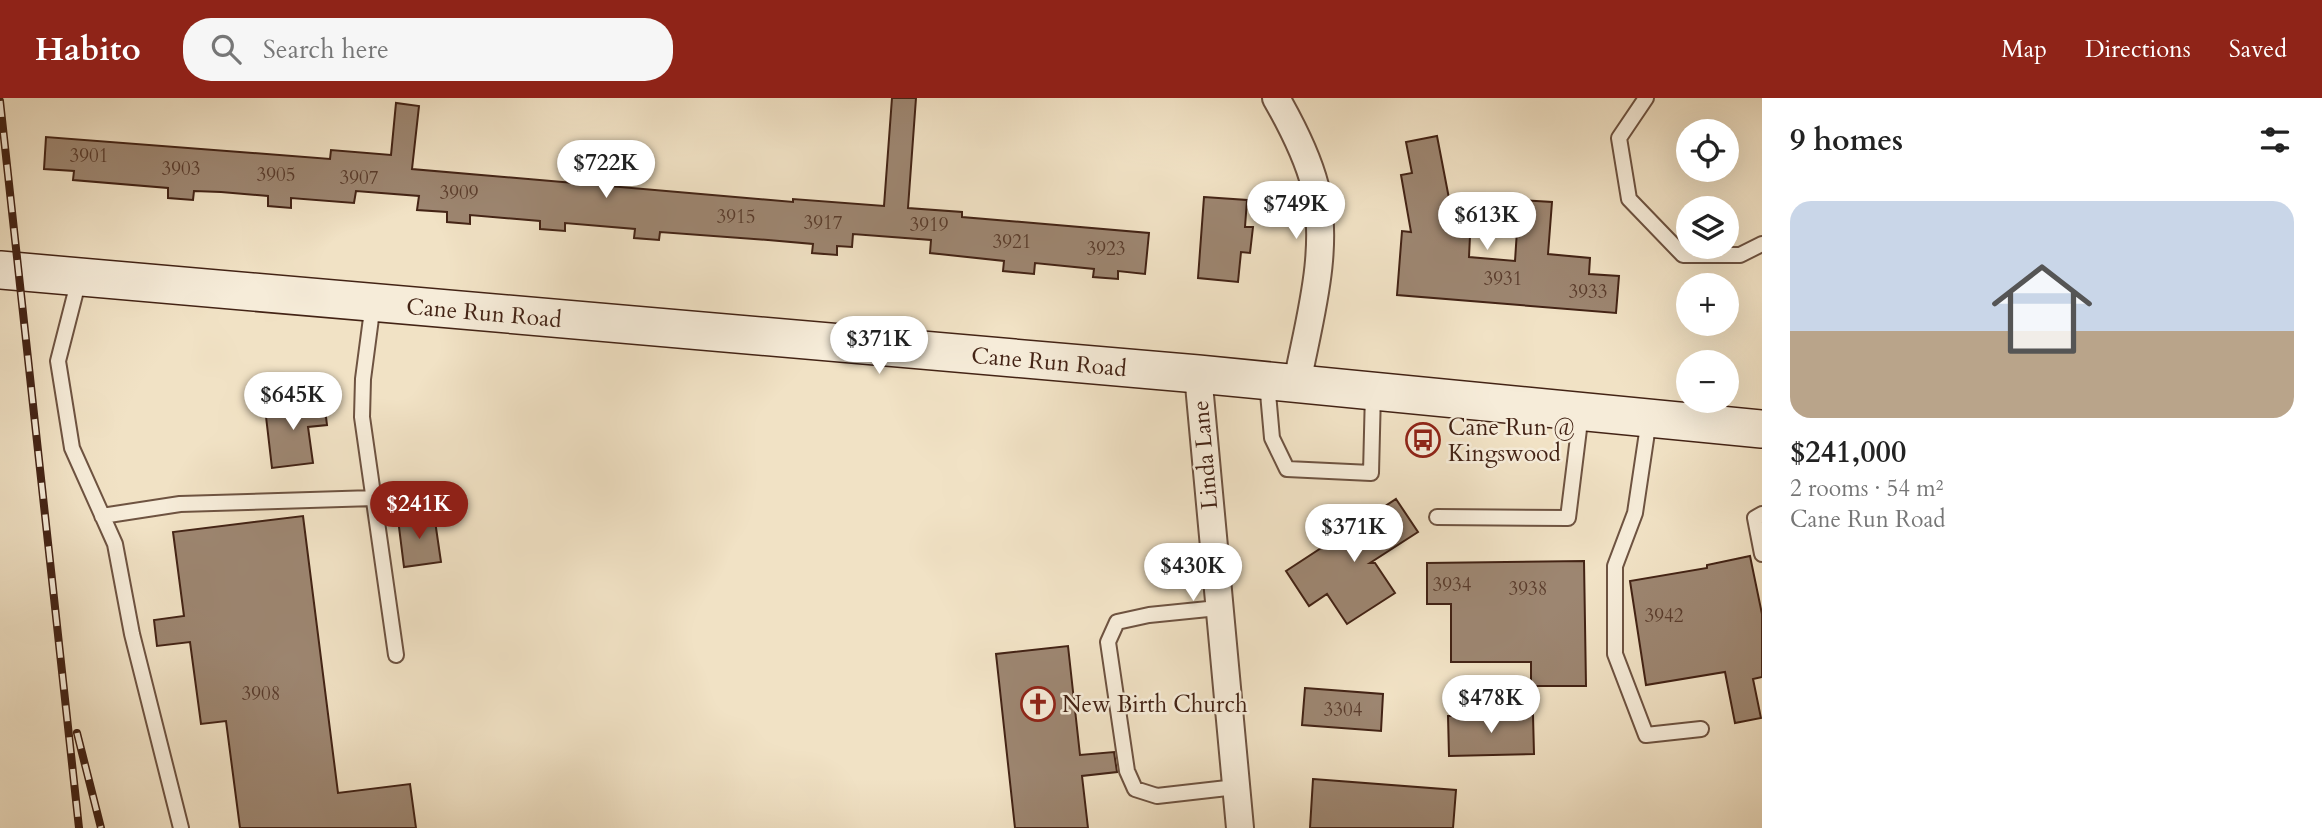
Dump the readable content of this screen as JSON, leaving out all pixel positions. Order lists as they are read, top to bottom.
{
  "streets": {
    "main road": ["Cane Run Road"],
    "street": ["Linda Lane"]
  },
  "crossings": [
    ["Cane Run Road", "Linda Lane"]
  ],
  "places": {
    "bus stop": ["Cane Run @ Kingswood"],
    "church": ["New Birth Church"]
  },
  "house_numbers": [
    "3901",
    "3903",
    "3905",
    "3907",
    "3909",
    "3915",
    "3917",
    "3919",
    "3921",
    "3923",
    "3931",
    "3933",
    "3934",
    "3938",
    "3942",
    "3908",
    "3304"
  ],
  "page": {
    "header": "Habito",
    "search": "Search here",
    "nav": ["Map", "Directions", "Saved"],
    "heading": "9 homes",
    "map_buttons": ["+", "−"],
    "price": [
      "$722K",
      "$749K",
      "$613K",
      "$371K",
      "$645K",
      "$241K",
      "$371K",
      "$430K",
      "$478K"
    ],
    "list": [
      {
        "name": "$241,000",
        "note": "2 rooms · 54 m² · Cane Run Road"
      }
    ]
  }
}
